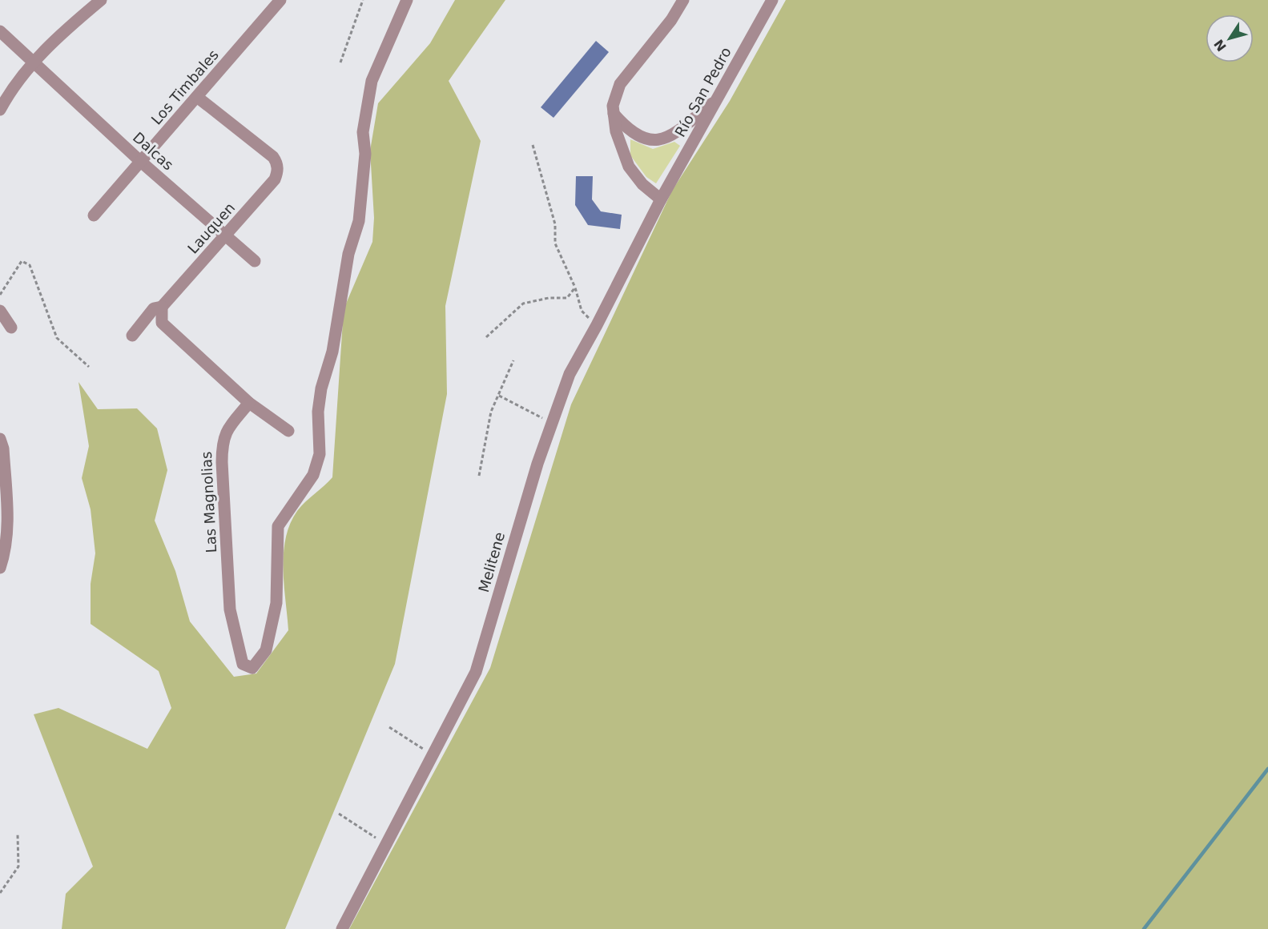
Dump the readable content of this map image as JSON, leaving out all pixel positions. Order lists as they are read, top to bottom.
{
  "streets": {
    "street": [
      "Los Timbales",
      "Río San Pedro",
      "Dalcas",
      "Lauquen",
      "Las Magnolias",
      "Melitene"
    ]
  },
  "crossings": [
    ["Los Timbales", "Dalcas"],
    ["Los Timbales", "Lauquen"],
    ["Río San Pedro", "Melitene"],
    ["Dalcas", "Lauquen"]
  ],
  "north": "bottom left"
}
